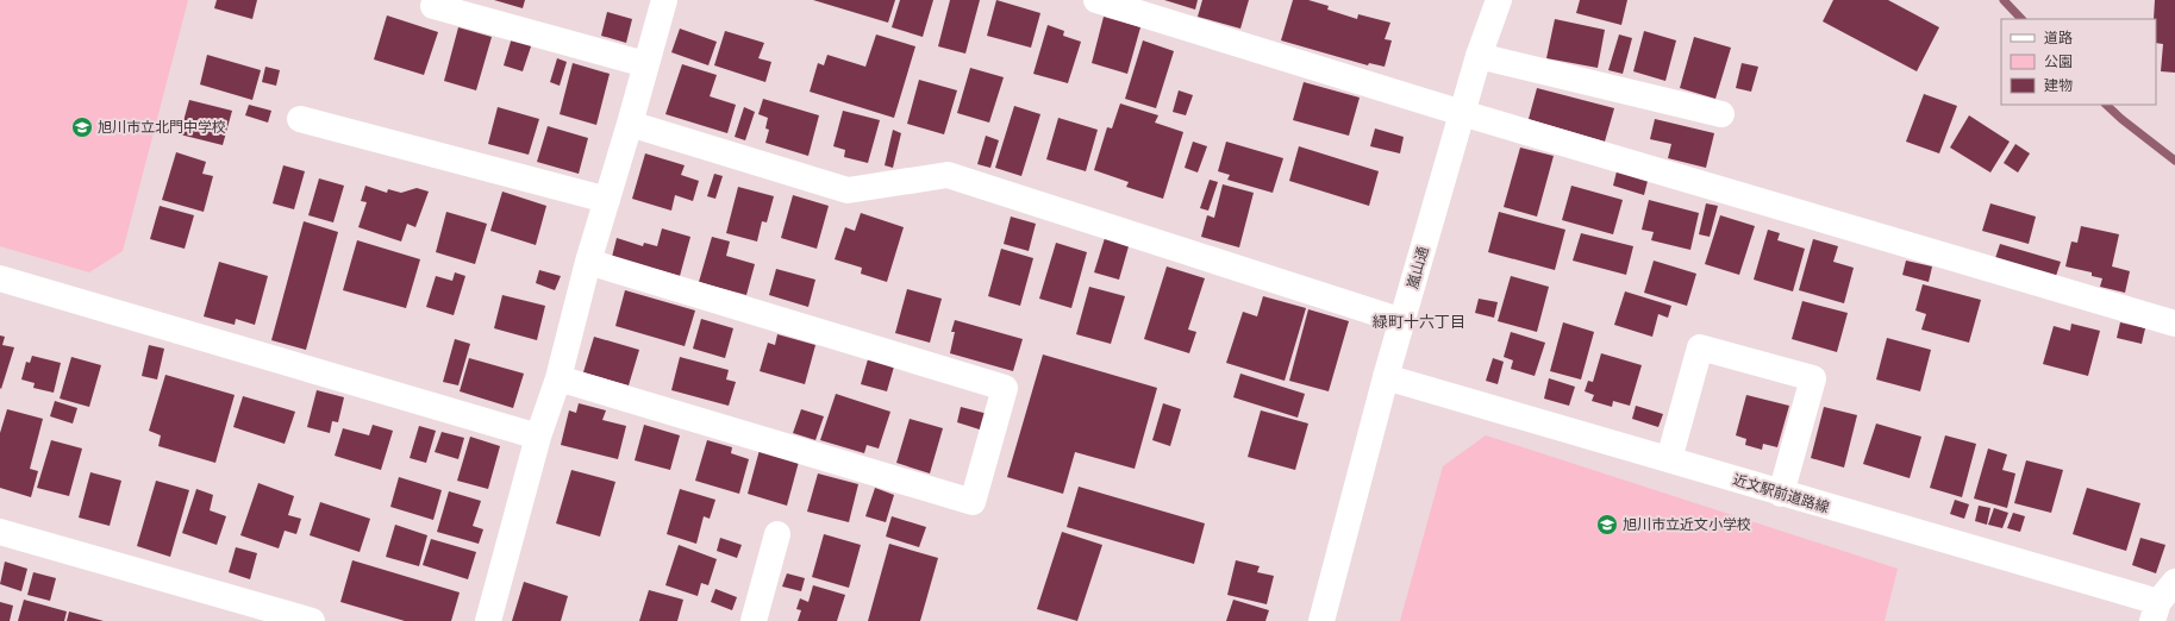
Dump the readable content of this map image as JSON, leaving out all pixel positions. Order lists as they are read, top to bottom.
{
  "streets": {
    "street": ["嵐山通", "近文駅前道路線"]
  },
  "crossings": [
    ["嵐山通", "近文駅前道路線"]
  ],
  "districts": ["緑町十六丁目"],
  "places": {
    "school or university": ["旭川市立北門中学校", "旭川市立近文小学校"]
  },
  "legend": ["道路", "公園", "建物"]
}
